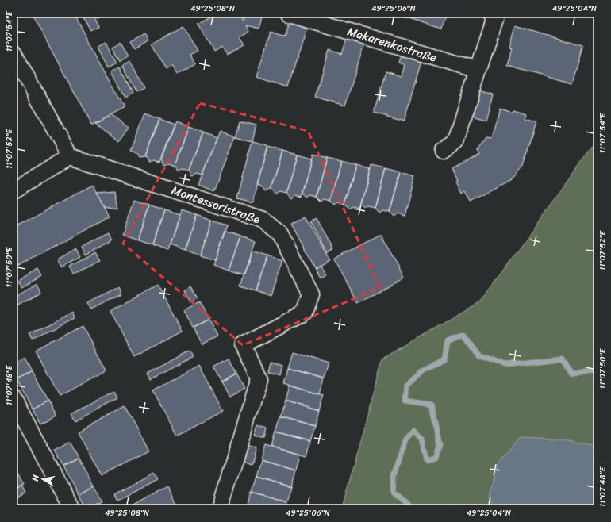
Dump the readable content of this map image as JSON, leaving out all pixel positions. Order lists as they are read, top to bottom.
{
  "streets": {
    "street": ["Makarenkostraße", "Montessoristraße"]
  },
  "north": "left",
  "coordinates": [
    "49°25'08\"N",
    "49°25'06\"N",
    "49°25'04\"N",
    "11°07'54\"E",
    "11°07'52\"E",
    "11°07'50\"E",
    "11°07'48\"E"
  ]
}
